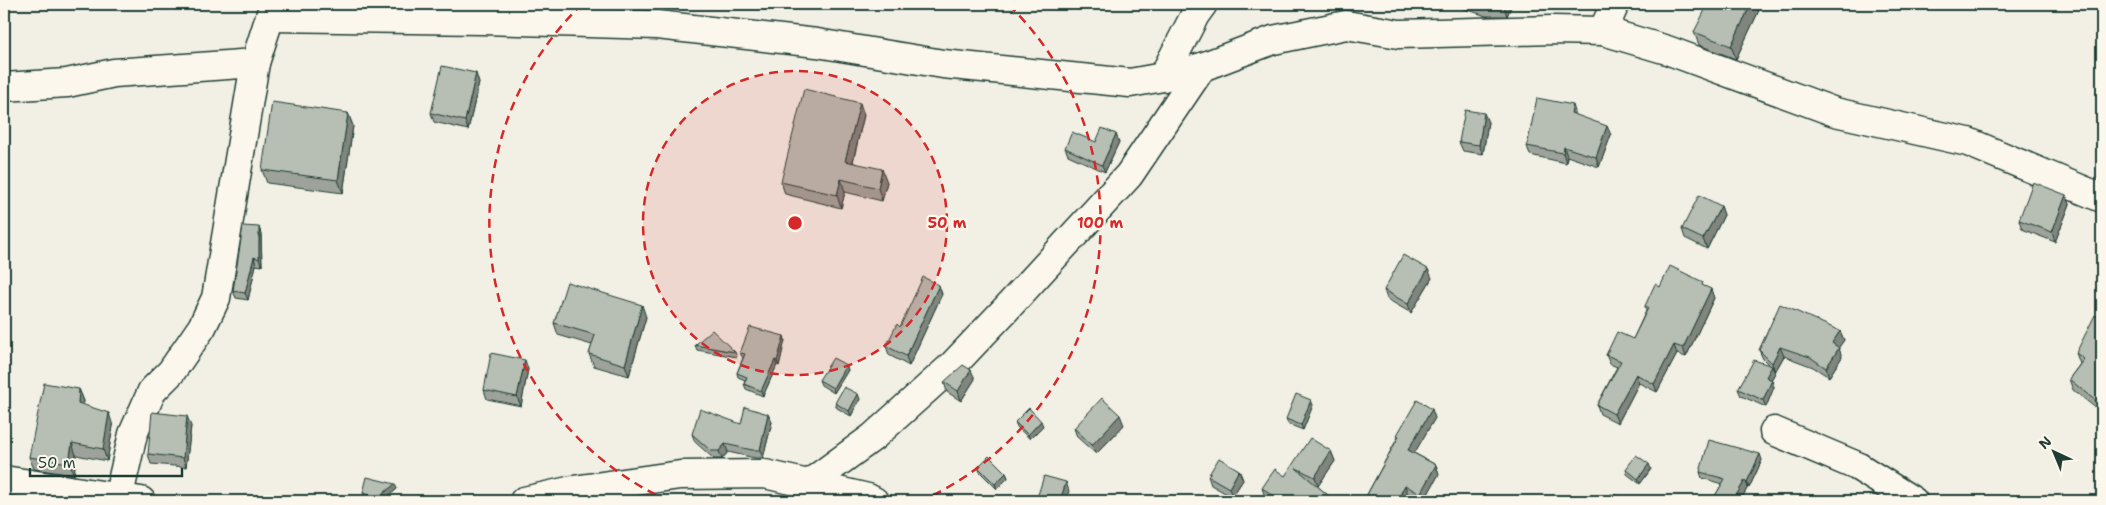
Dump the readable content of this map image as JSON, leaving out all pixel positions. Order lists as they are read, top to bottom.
{
  "scale_bar": "50 m",
  "north": "top left",
  "rings": ["50 m", "100 m"]
}
